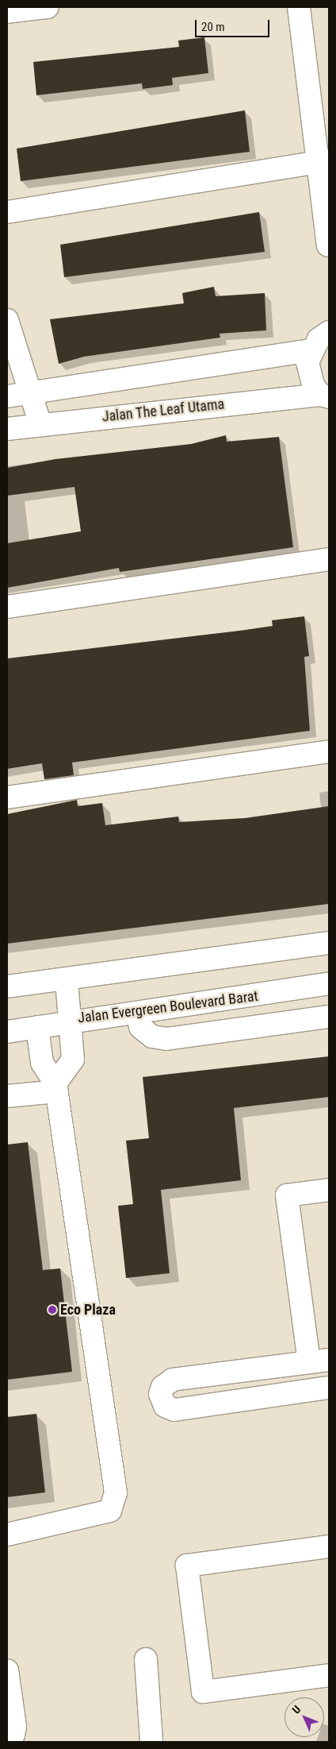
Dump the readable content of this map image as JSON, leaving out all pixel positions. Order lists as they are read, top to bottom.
{
  "streets": {
    "street": ["Jalan The Leaf Utama", "Jalan Evergreen Boulevard Barat"]
  },
  "places": ["Eco Plaza"],
  "scale_bar": "20 m",
  "north": "top left"
}
